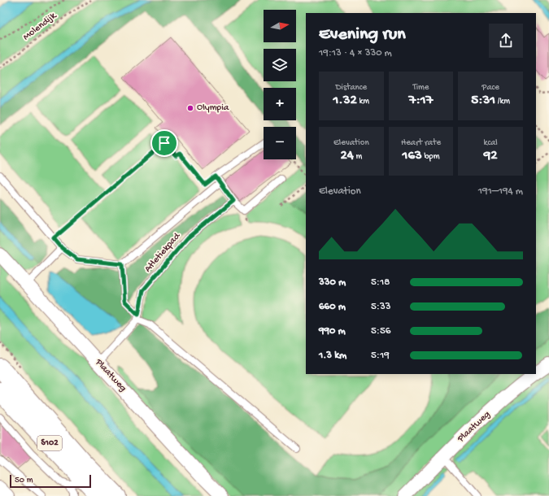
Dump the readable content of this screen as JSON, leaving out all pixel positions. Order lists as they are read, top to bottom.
{
  "streets": {
    "main road": ["S102"],
    "street": ["Plaatweg"],
    "lane": ["Atletiekpad"],
    "path": ["Molendijk"]
  },
  "places": ["Olympia"],
  "scale_bar": "50 m",
  "north": "right",
  "page": {
    "map_buttons": ["+", "−"],
    "heading": ["Evening run", "19:13 · 4 × 330 m"],
    "stats": [
      ["Distance", "1.32 km"],
      ["Time", "7:17"],
      ["Pace", "5:31 /km"],
      ["Elevation", "24 m"],
      ["Heart rate", "163 bpm"],
      ["kcal", "92"]
    ],
    "chart": ["Elevation", "191–194 m"],
    "list": [
      {
        "name": "330 m",
        "note": "5:18"
      },
      {
        "name": "660 m",
        "note": "5:33"
      },
      {
        "name": "990 m",
        "note": "5:56"
      },
      {
        "name": "1.3 km",
        "note": "5:19"
      }
    ],
    "scale": "50 m"
  }
}
